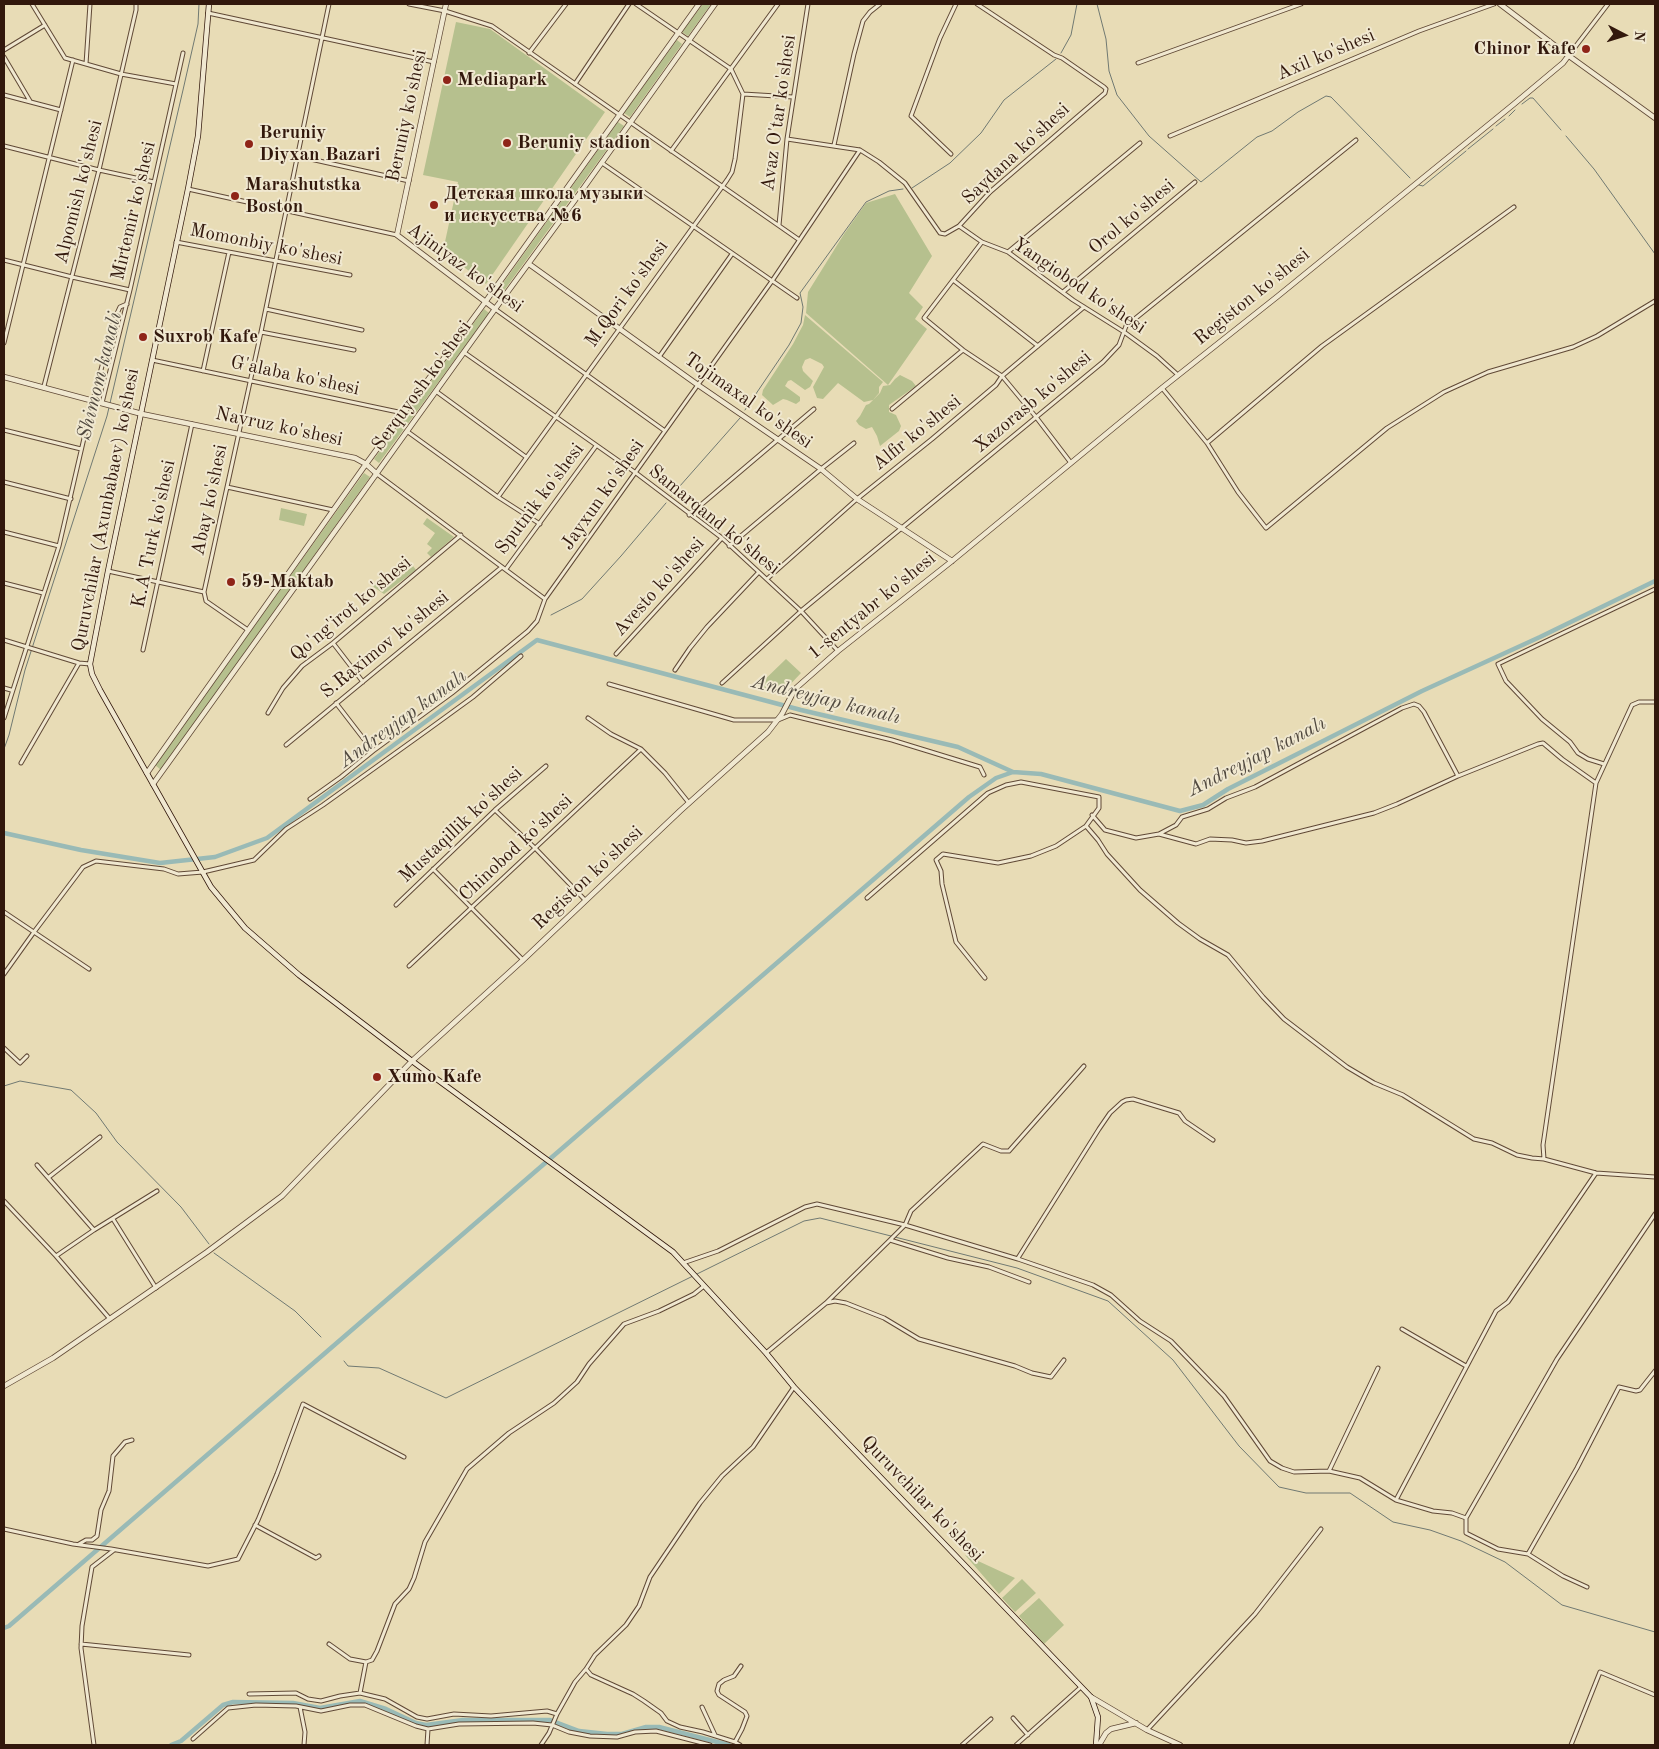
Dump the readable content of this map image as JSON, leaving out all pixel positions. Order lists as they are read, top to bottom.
{
  "streets": {
    "street": [
      "Axil ko'shesi",
      "Avaz O'tar ko'shesi",
      "Beruniy ko'shesi",
      "Saydana ko'shesi",
      "Alpomish ko'shesi",
      "Mirtemir ko'shesi",
      "Orol ko'shesi",
      "Momonbiy ko'shesi",
      "Ajiniyaz ko'shesi",
      "Yangiobod ko'shesi",
      "M.Qori ko'shesi",
      "Registon ko'shesi",
      "G'alaba ko'shesi",
      "Serquyosh ko'shesi",
      "Tojimaxal ko'shesi",
      "Xazorasb ko'shesi",
      "Navruz ko'shesi",
      "Alfir ko'shesi",
      "Jayxun ko'shesi",
      "Sputnik ko'shesi",
      "Abay ko'shesi",
      "Quruvchilar (Axunbabaev) ko'shesi",
      "Samarqand ko'shesi",
      "K.A Turk ko'shesi",
      "Avesto ko'shesi",
      "1-sentyabr ko'shesi",
      "Qo'ng'irot ko'shesi",
      "S.Raximov ko'shesi",
      "Mustaqillik ko'shesi",
      "Chinobod ko'shesi",
      "Quruvchilar ko'shesi"
    ]
  },
  "crossings": [
    ["Beruniy ko'shesi", "Ajiniyaz ko'shesi"],
    ["Saydana ko'shesi", "Yangiobod ko'shesi"],
    ["Saydana ko'shesi", "Jayxun ko'shesi"],
    ["Mirtemir ko'shesi", "Navruz ko'shesi"],
    ["Orol ko'shesi", "Yangiobod ko'shesi"],
    ["Momonbiy ko'shesi", "Abay ko'shesi"],
    ["Momonbiy ko'shesi", "Quruvchilar (Axunbabaev) ko'shesi"],
    ["Ajiniyaz ko'shesi", "M.Qori ko'shesi"],
    ["Ajiniyaz ko'shesi", "Serquyosh ko'shesi"],
    ["Ajiniyaz ko'shesi", "Jayxun ko'shesi"],
    ["Ajiniyaz ko'shesi", "Abay ko'shesi"],
    ["Ajiniyaz ko'shesi", "Quruvchilar (Axunbabaev) ko'shesi"],
    ["Yangiobod ko'shesi", "Registon ko'shesi"],
    ["Yangiobod ko'shesi", "Xazorasb ko'shesi"],
    ["Yangiobod ko'shesi", "Alfir ko'shesi"],
    ["M.Qori ko'shesi", "Tojimaxal ko'shesi"],
    ["M.Qori ko'shesi", "Samarqand ko'shesi"],
    ["Registon ko'shesi", "Tojimaxal ko'shesi"],
    ["Registon ko'shesi", "Quruvchilar (Axunbabaev) ko'shesi"],
    ["Registon ko'shesi", "1-sentyabr ko'shesi"],
    ["Registon ko'shesi", "Quruvchilar ko'shesi"],
    ["G'alaba ko'shesi", "Serquyosh ko'shesi"],
    ["G'alaba ko'shesi", "Abay ko'shesi"],
    ["G'alaba ko'shesi", "Quruvchilar (Axunbabaev) ko'shesi"],
    ["Serquyosh ko'shesi", "Tojimaxal ko'shesi"],
    ["Serquyosh ko'shesi", "Navruz ko'shesi"],
    ["Serquyosh ko'shesi", "Quruvchilar (Axunbabaev) ko'shesi"],
    ["Serquyosh ko'shesi", "Samarqand ko'shesi"],
    ["Tojimaxal ko'shesi", "Xazorasb ko'shesi"],
    ["Tojimaxal ko'shesi", "Alfir ko'shesi"],
    ["Tojimaxal ko'shesi", "Jayxun ko'shesi"],
    ["Tojimaxal ko'shesi", "Avesto ko'shesi"],
    ["Tojimaxal ko'shesi", "1-sentyabr ko'shesi"],
    ["Xazorasb ko'shesi", "Samarqand ko'shesi"],
    ["Navruz ko'shesi", "Jayxun ko'shesi"],
    ["Navruz ko'shesi", "Sputnik ko'shesi"],
    ["Navruz ko'shesi", "Abay ko'shesi"],
    ["Navruz ko'shesi", "Quruvchilar (Axunbabaev) ko'shesi"],
    ["Navruz ko'shesi", "K.A Turk ko'shesi"],
    ["Navruz ko'shesi", "Qo'ng'irot ko'shesi"],
    ["Navruz ko'shesi", "S.Raximov ko'shesi"],
    ["Alfir ko'shesi", "Samarqand ko'shesi"],
    ["Jayxun ko'shesi", "Samarqand ko'shesi"],
    ["Sputnik ko'shesi", "Samarqand ko'shesi"],
    ["Sputnik ko'shesi", "S.Raximov ko'shesi"],
    ["Quruvchilar (Axunbabaev) ko'shesi", "Quruvchilar ko'shesi"],
    ["Samarqand ko'shesi", "Avesto ko'shesi"],
    ["Samarqand ko'shesi", "1-sentyabr ko'shesi"]
  ],
  "water": ["Shimom kanali", "Andreyjap kanalı"],
  "places": [
    "Chinor Kafe",
    "Mediapark",
    "Beruniy stadion",
    "Beruniy Diyxan Bazari",
    "Marashutstka Boston",
    "Детская школа музыки и искусства №6",
    "Suxrob Kafe",
    "59-Maktab",
    "Xumo Kafe"
  ],
  "north": "right"
}
